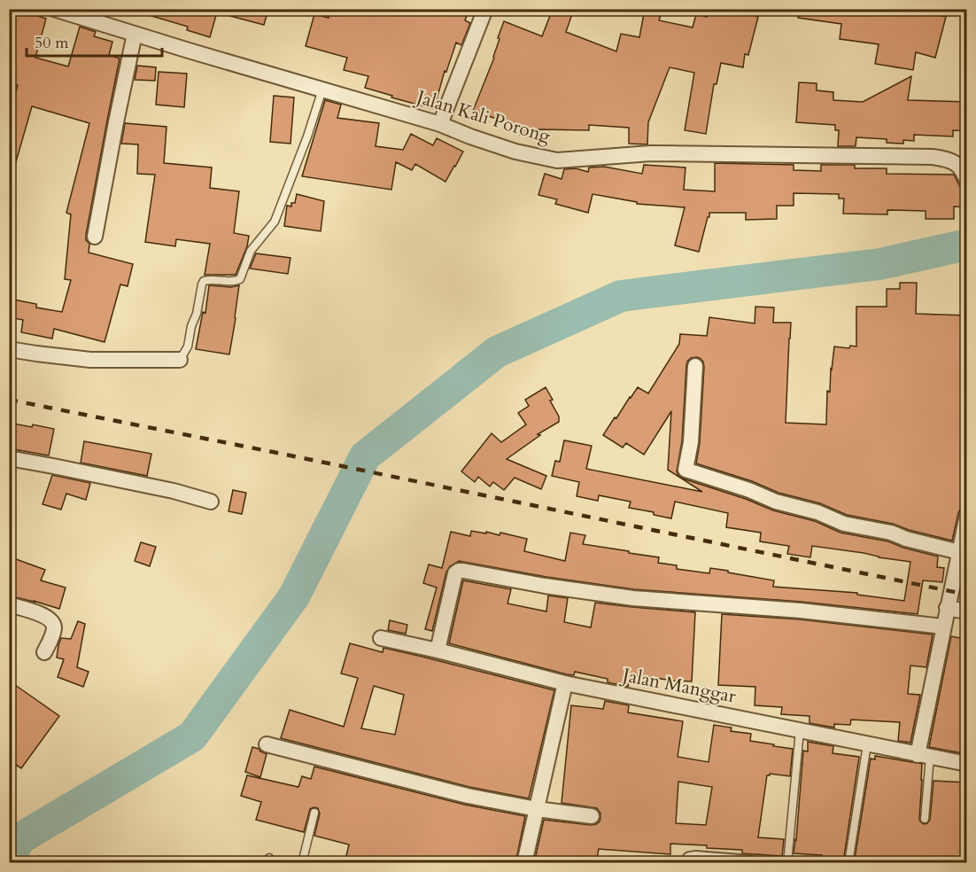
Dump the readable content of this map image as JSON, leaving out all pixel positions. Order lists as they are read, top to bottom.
{
  "streets": {
    "street": ["Jalan Kali Porong", "Jalan Manggar"]
  },
  "scale_bar": "50 m"
}
